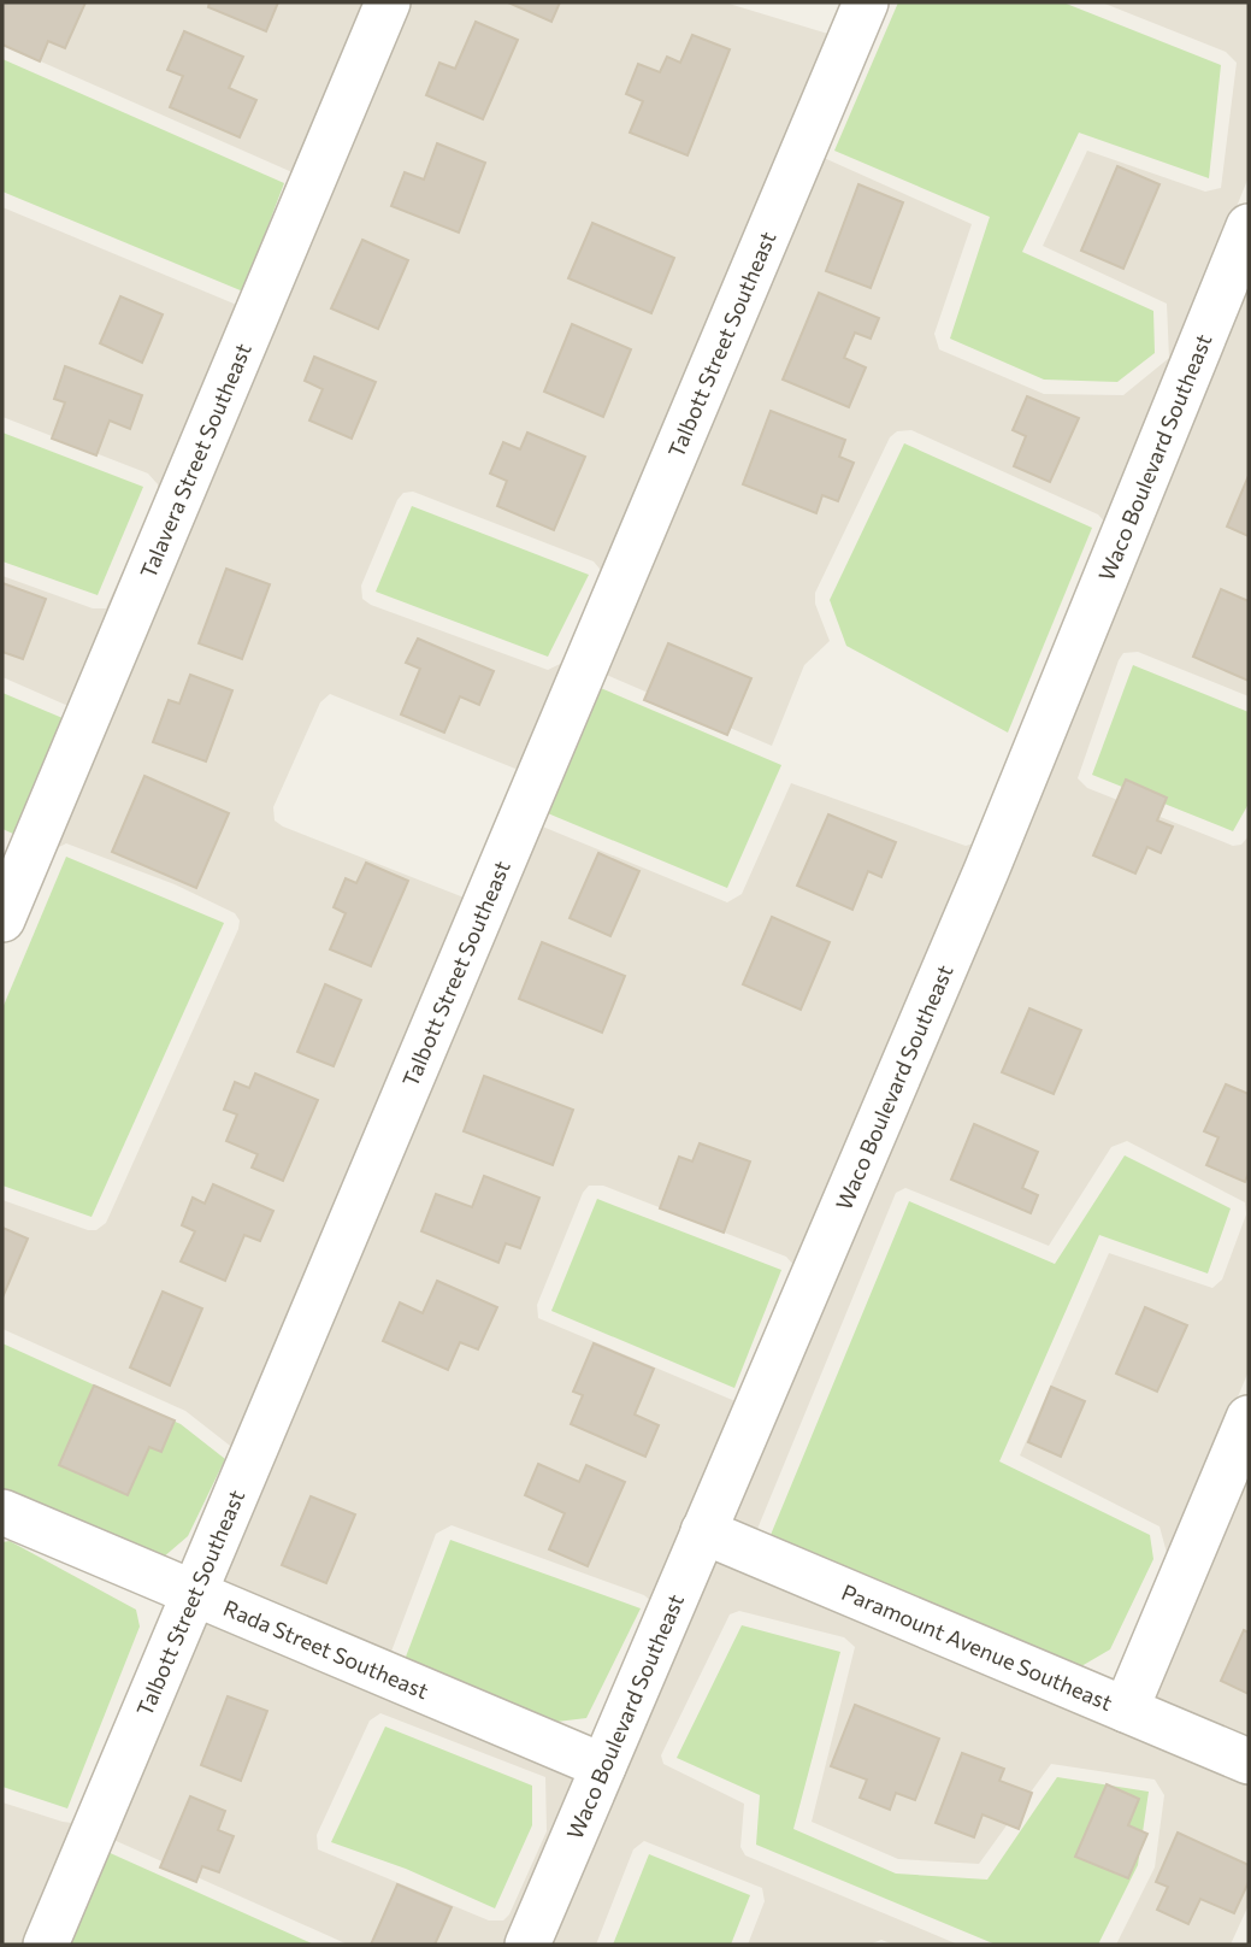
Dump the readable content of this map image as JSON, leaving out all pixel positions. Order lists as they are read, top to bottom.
{
  "streets": {
    "street": [
      "Talbott Street Southeast",
      "Waco Boulevard Southeast",
      "Talavera Street Southeast",
      "Paramount Avenue Southeast",
      "Rada Street Southeast"
    ]
  },
  "crossings": [
    ["Talbott Street Southeast", "Rada Street Southeast"],
    ["Waco Boulevard Southeast", "Paramount Avenue Southeast"],
    ["Waco Boulevard Southeast", "Rada Street Southeast"]
  ]
}
